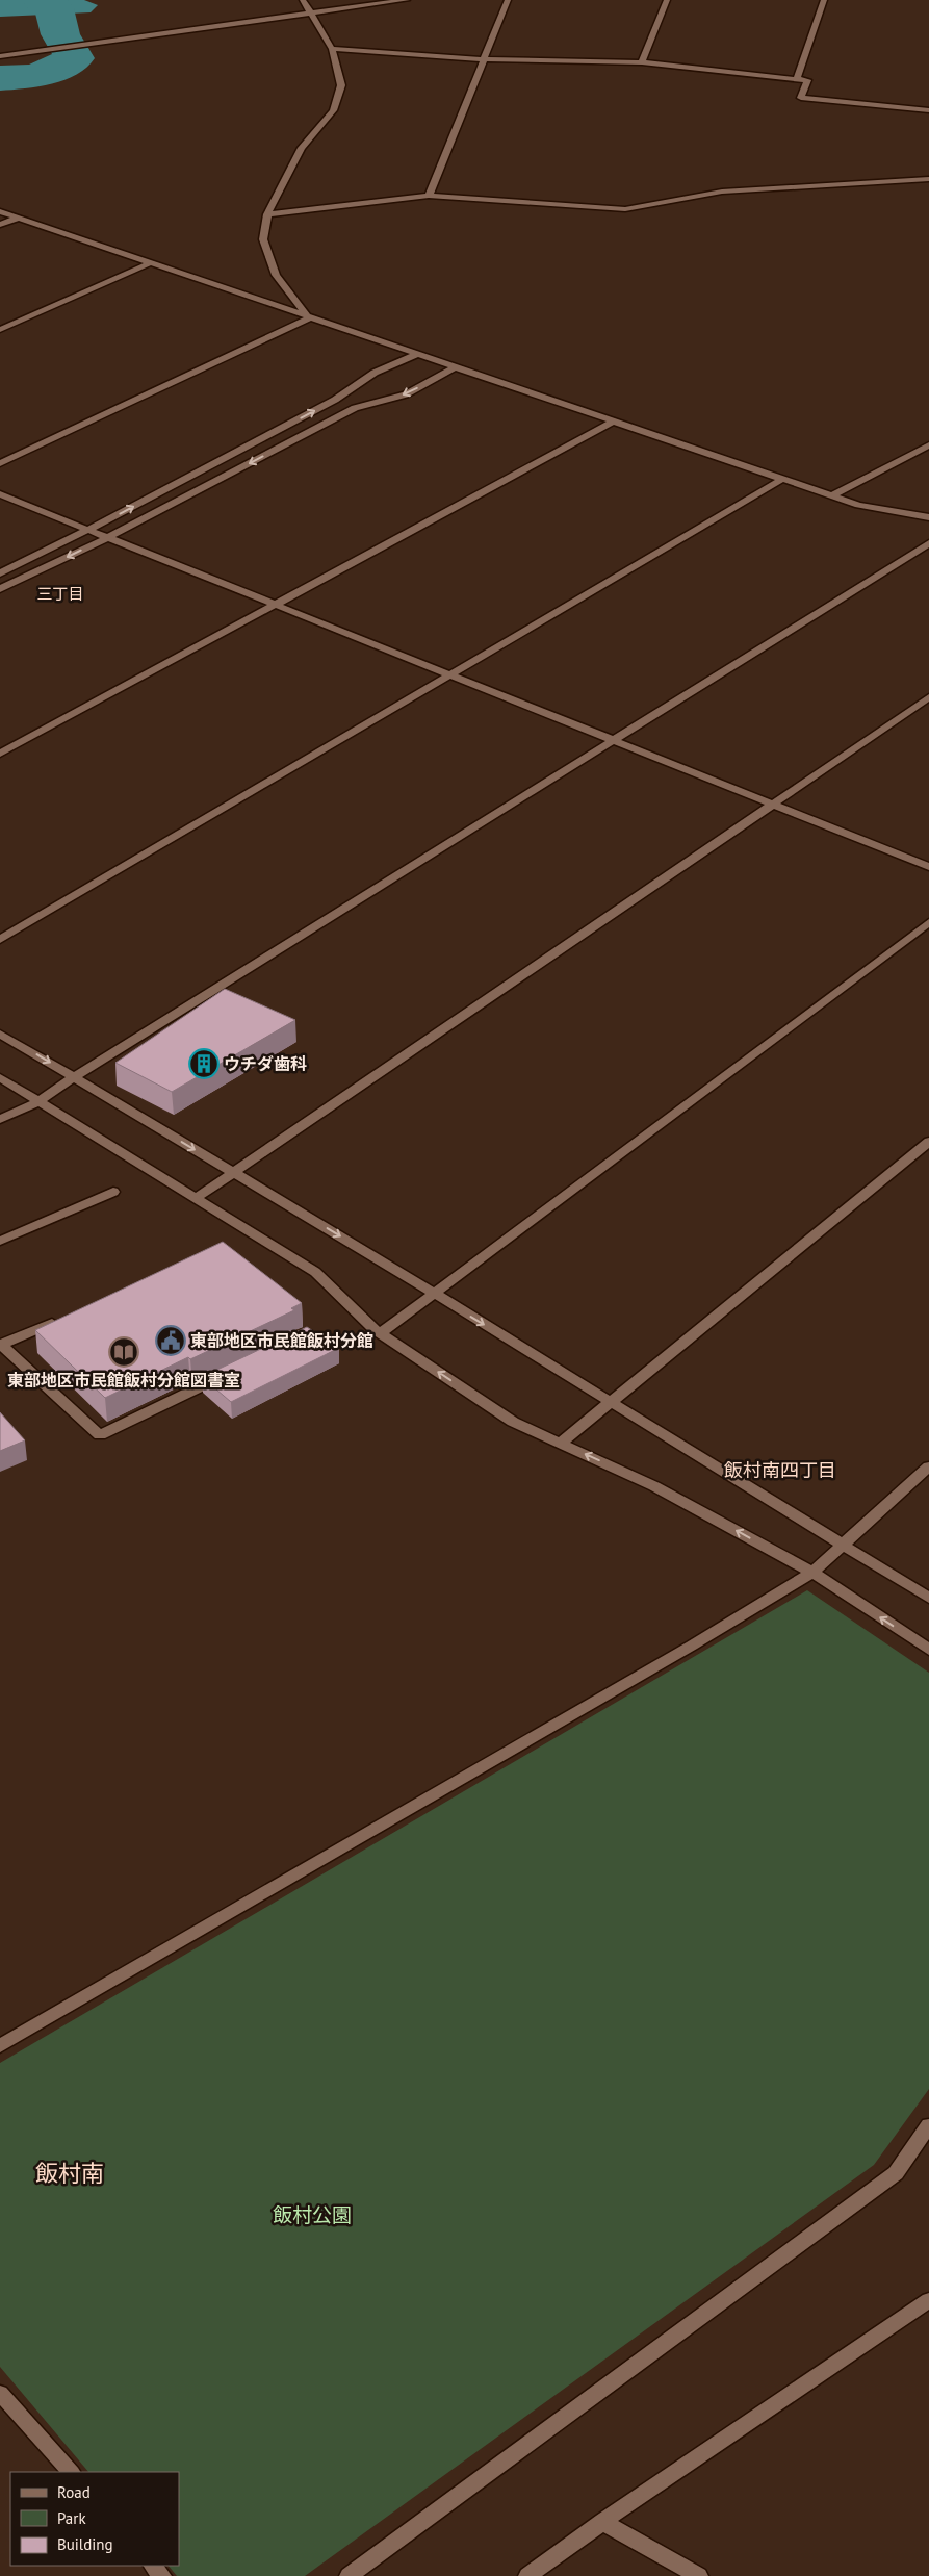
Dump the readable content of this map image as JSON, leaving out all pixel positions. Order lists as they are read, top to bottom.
{
  "districts": ["三丁目", "飯村南四丁目", "飯村南"],
  "parks": ["飯村公園"],
  "places": {
    "building": ["ウチダ歯科"],
    "public building": ["東部地区市民館飯村分館"],
    "library": ["東部地区市民館飯村分館図書室"]
  },
  "legend": ["Road", "Park", "Building"]
}
